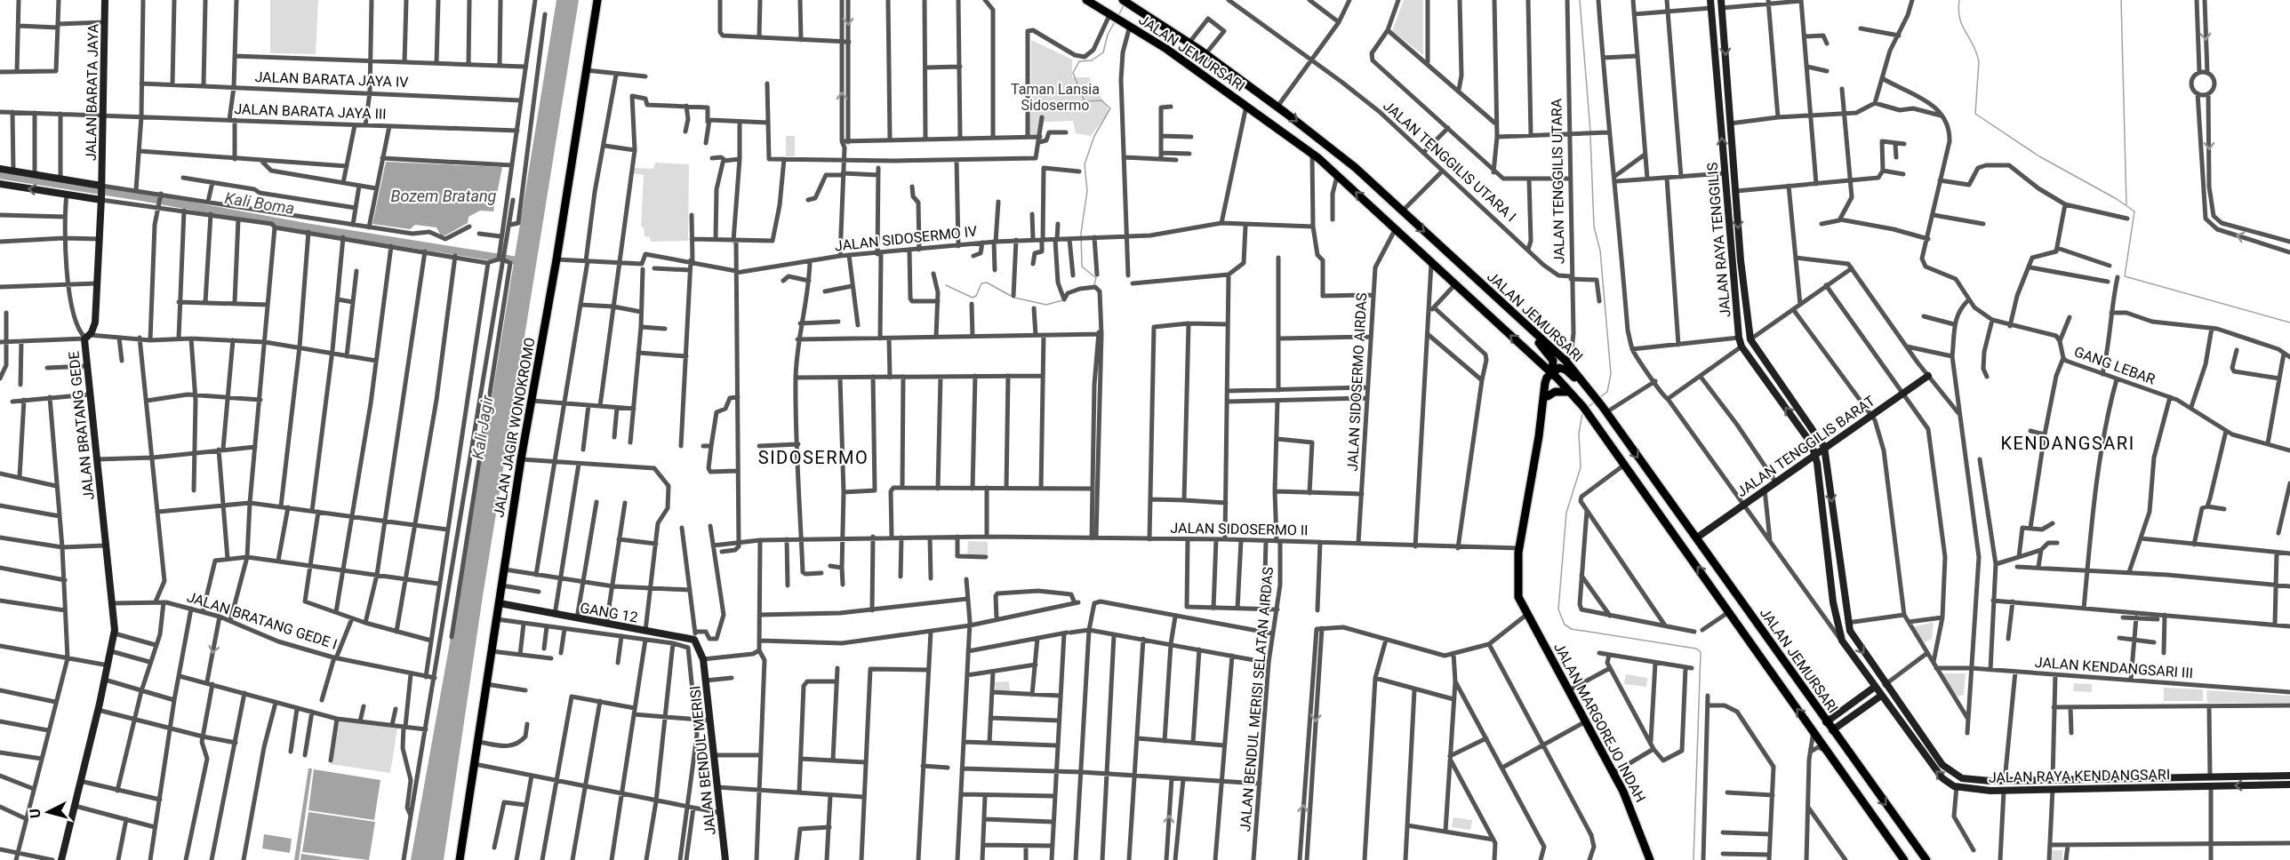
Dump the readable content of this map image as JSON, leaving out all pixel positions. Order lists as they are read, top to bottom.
{
  "streets": {
    "main road": [
      "JALAN JEMURSARI",
      "JALAN BARATA JAYA",
      "JALAN RAYA TENGGILIS",
      "JALAN BRATANG GEDE",
      "JALAN JAGIR WONOKROMO",
      "JALAN TENGGILIS BARAT",
      "GANG 12",
      "JALAN MARGOREJO INDAH",
      "JALAN BENDUL MERISI",
      "JALAN RAYA KENDANGSARI"
    ],
    "street": [
      "JALAN BARATA JAYA IV",
      "JALAN BARATA JAYA III",
      "JALAN TENGGILIS UTARA I",
      "JALAN TENGGILIS UTARA",
      "JALAN SIDOSERMO IV",
      "GANG LEBAR",
      "JALAN SIDOSERMO AIRDAS",
      "JALAN SIDOSERMO II",
      "JALAN BRATANG GEDE I",
      "JALAN KENDANGSARI III",
      "JALAN BENDUL MERISI SELATAN AIRDAS"
    ]
  },
  "crossings": [
    ["JALAN JEMURSARI", "JALAN TENGGILIS UTARA"],
    ["JALAN JEMURSARI", "JALAN SIDOSERMO AIRDAS"],
    ["JALAN JEMURSARI", "JALAN TENGGILIS BARAT"],
    ["JALAN JEMURSARI", "JALAN MARGOREJO INDAH"],
    ["JALAN BARATA JAYA", "JALAN BARATA JAYA III"],
    ["JALAN BARATA JAYA", "JALAN BRATANG GEDE"],
    ["JALAN TENGGILIS UTARA I", "JALAN TENGGILIS UTARA"],
    ["JALAN RAYA TENGGILIS", "JALAN TENGGILIS BARAT"],
    ["JALAN RAYA TENGGILIS", "JALAN RAYA KENDANGSARI"],
    ["JALAN SIDOSERMO AIRDAS", "JALAN SIDOSERMO II"],
    ["JALAN BRATANG GEDE", "JALAN BRATANG GEDE I"],
    ["JALAN JAGIR WONOKROMO", "GANG 12"],
    ["JALAN TENGGILIS BARAT", "JALAN RAYA KENDANGSARI"],
    ["JALAN SIDOSERMO II", "JALAN BENDUL MERISI SELATAN AIRDAS"],
    ["JALAN SIDOSERMO II", "JALAN MARGOREJO INDAH"]
  ],
  "districts": ["KENDANGSARI", "SIDOSERMO"],
  "water": ["Bozem Bratang", "Kali Boma", "Kali Jagir"],
  "parks": ["Taman Lansia Sidosermo"],
  "north": "left"
}
